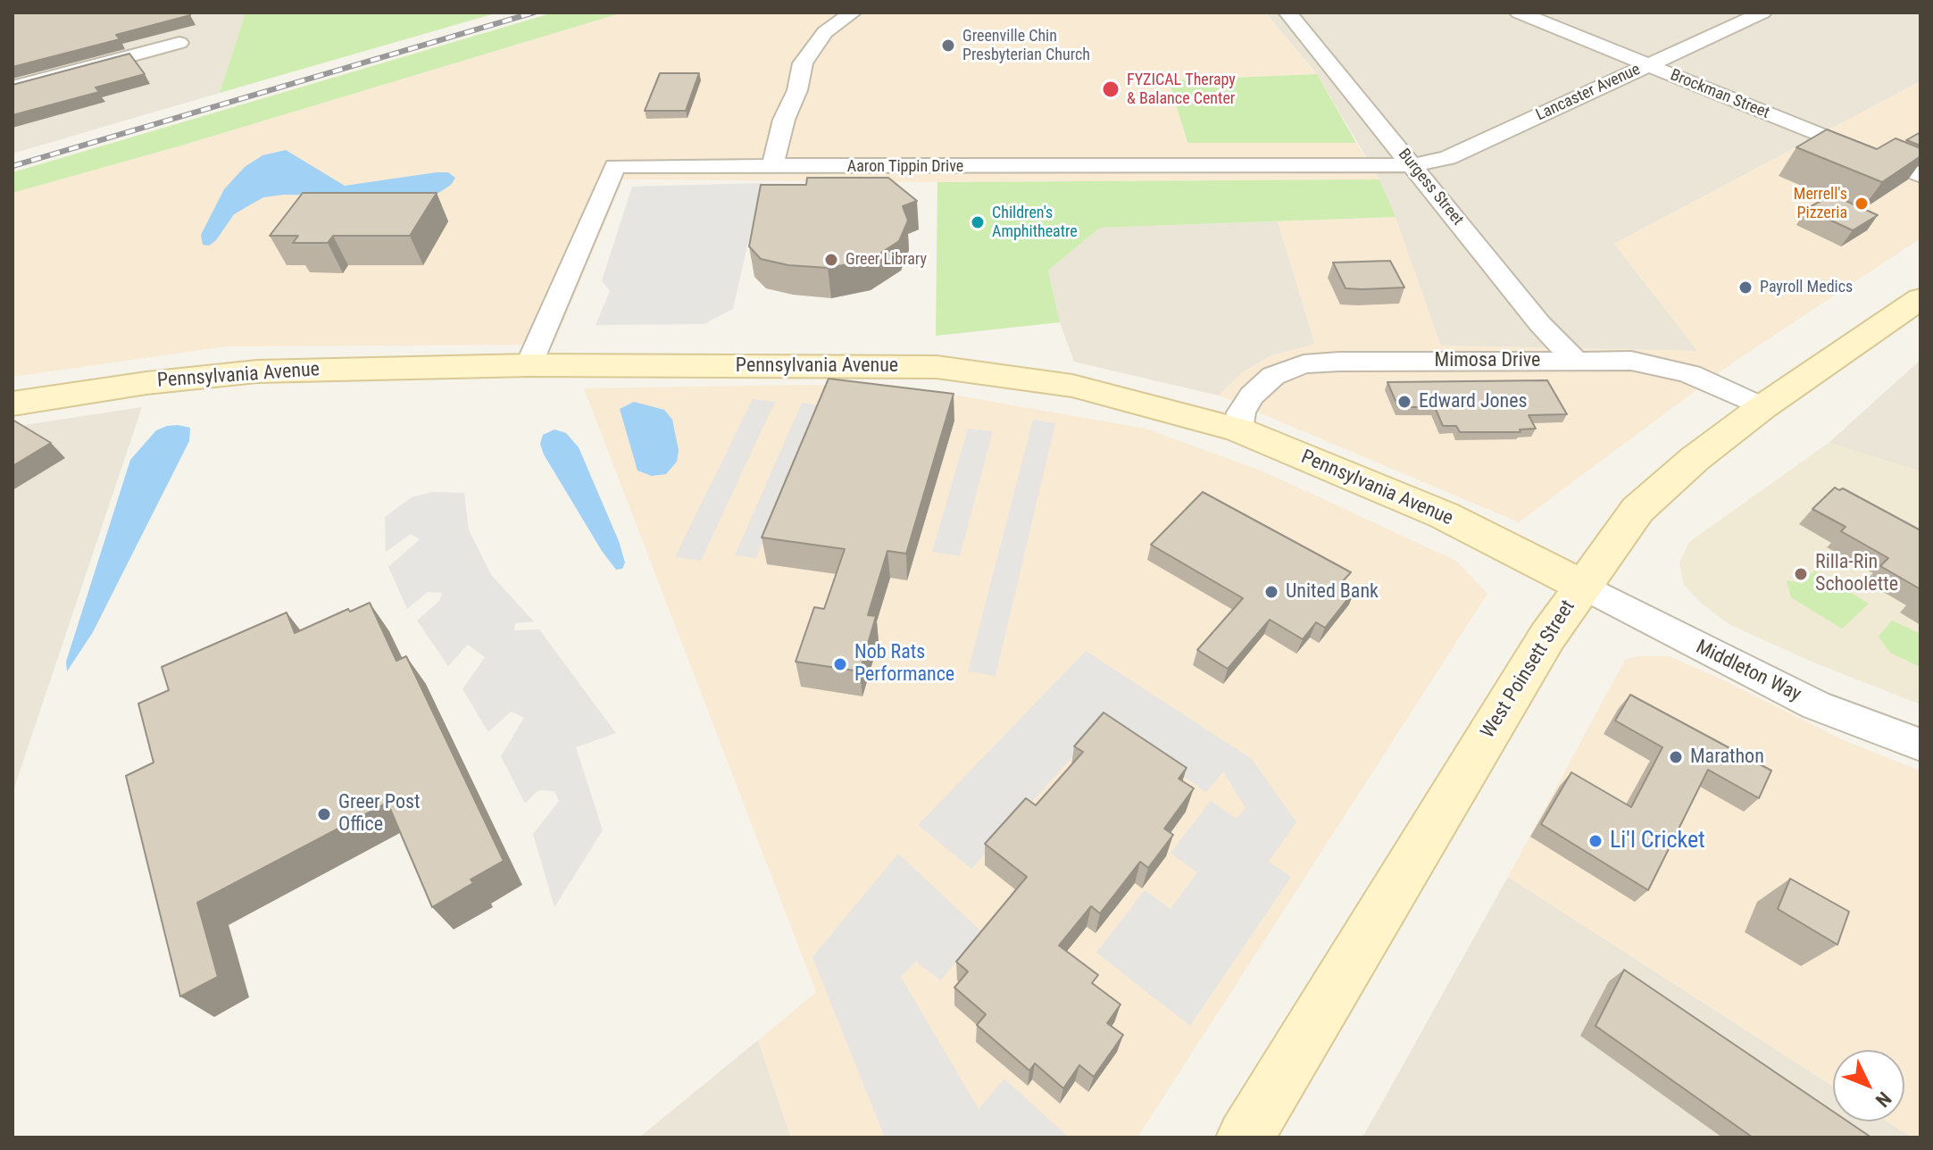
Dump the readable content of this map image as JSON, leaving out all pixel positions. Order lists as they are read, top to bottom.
{
  "streets": {
    "street": [
      "Lancaster Avenue",
      "Brockman Street",
      "Aaron Tippin Drive",
      "Burgess Street",
      "Mimosa Drive",
      "Pennsylvania Avenue",
      "West Poinsett Street",
      "Middleton Way"
    ]
  },
  "crossings": [
    ["Lancaster Avenue", "Brockman Street"],
    ["Lancaster Avenue", "Aaron Tippin Drive"],
    ["Lancaster Avenue", "Burgess Street"],
    ["Aaron Tippin Drive", "Burgess Street"],
    ["Aaron Tippin Drive", "Pennsylvania Avenue"],
    ["Burgess Street", "Mimosa Drive"],
    ["Mimosa Drive", "Pennsylvania Avenue"],
    ["Mimosa Drive", "West Poinsett Street"],
    ["Pennsylvania Avenue", "West Poinsett Street"],
    ["Pennsylvania Avenue", "Middleton Way"],
    ["West Poinsett Street", "Middleton Way"]
  ],
  "places": [
    "Greenville Chin Presbyterian Church",
    "FYZICAL Therapy & Balance Center",
    "Merrell's Pizzeria",
    "Children's Amphitheatre",
    "Greer Library",
    "Payroll Medics",
    "Edward Jones",
    "Rilla-Rin Schoolette",
    "United Bank",
    "Nob Rats Performance",
    "Marathon",
    "Greer Post Office",
    "Li'l Cricket"
  ],
  "north": "bottom right"
}
